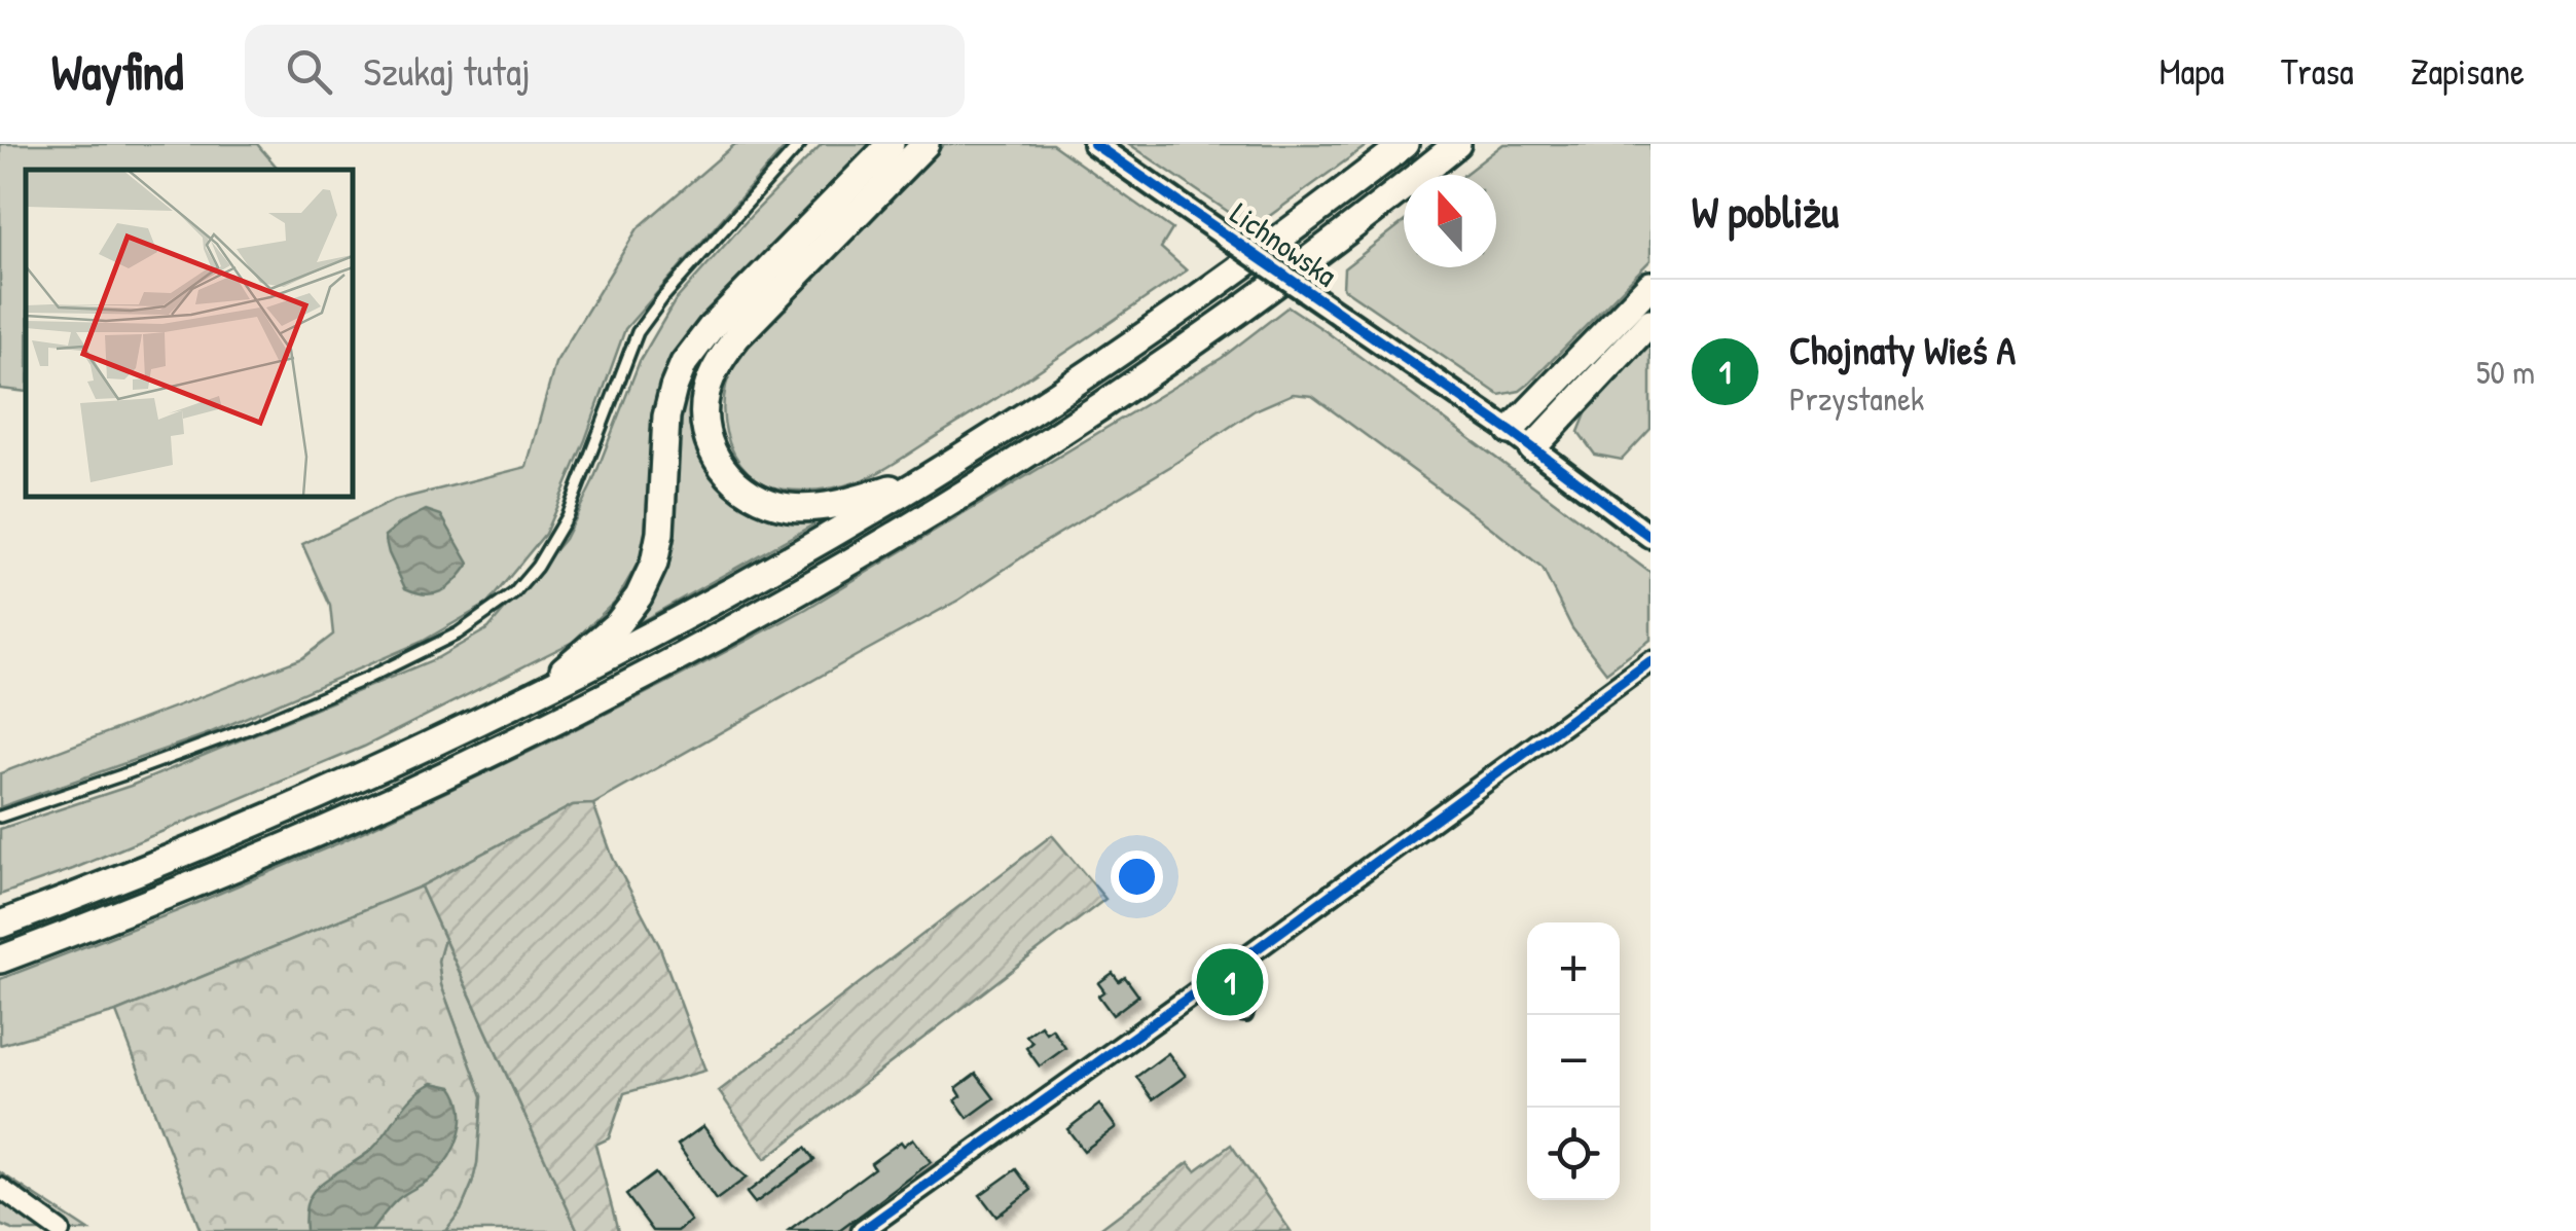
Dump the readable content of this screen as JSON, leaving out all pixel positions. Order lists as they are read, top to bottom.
{
  "streets": {
    "street": ["Lichnowska"]
  },
  "north": "top",
  "page": {
    "header": "Wayfind",
    "search": "Szukaj tutaj",
    "nav": ["Mapa", "Trasa", "Zapisane"],
    "heading": "W pobliżu",
    "list": [
      {
        "mark": "1",
        "name": "Chojnaty Wieś A",
        "note": "Przystanek",
        "value": "50 m"
      }
    ],
    "map_buttons": ["+", "−"],
    "pins": "1"
  }
}
